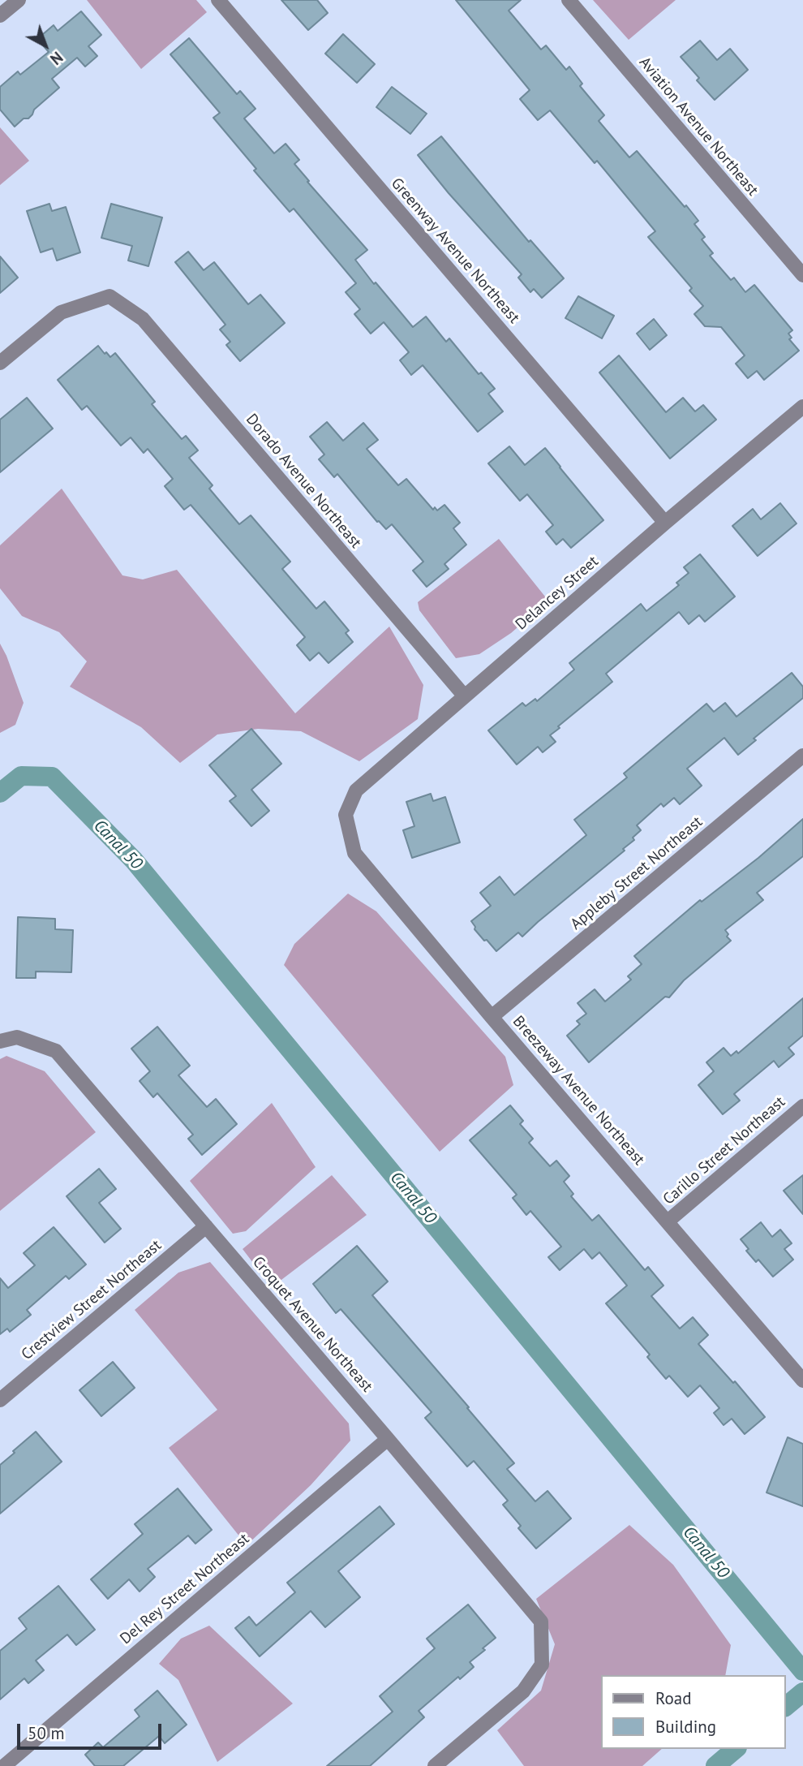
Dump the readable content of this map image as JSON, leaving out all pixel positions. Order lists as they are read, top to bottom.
{
  "streets": {
    "street": [
      "Aviation Avenue Northeast",
      "Greenway Avenue Northeast",
      "Dorado Avenue Northeast",
      "Delancey Street",
      "Appleby Street Northeast",
      "Breezeway Avenue Northeast",
      "Carillo Street Northeast",
      "Crestview Street Northeast",
      "Croquet Avenue Northeast",
      "Del Rey Street Northeast"
    ]
  },
  "crossings": [
    ["Greenway Avenue Northeast", "Delancey Street"],
    ["Dorado Avenue Northeast", "Delancey Street"],
    ["Delancey Street", "Breezeway Avenue Northeast"],
    ["Appleby Street Northeast", "Breezeway Avenue Northeast"],
    ["Breezeway Avenue Northeast", "Carillo Street Northeast"],
    ["Crestview Street Northeast", "Croquet Avenue Northeast"],
    ["Croquet Avenue Northeast", "Del Rey Street Northeast"]
  ],
  "water": ["Canal 50"],
  "legend": ["Road", "Building"],
  "scale_bar": "50 m",
  "north": "bottom right"
}
